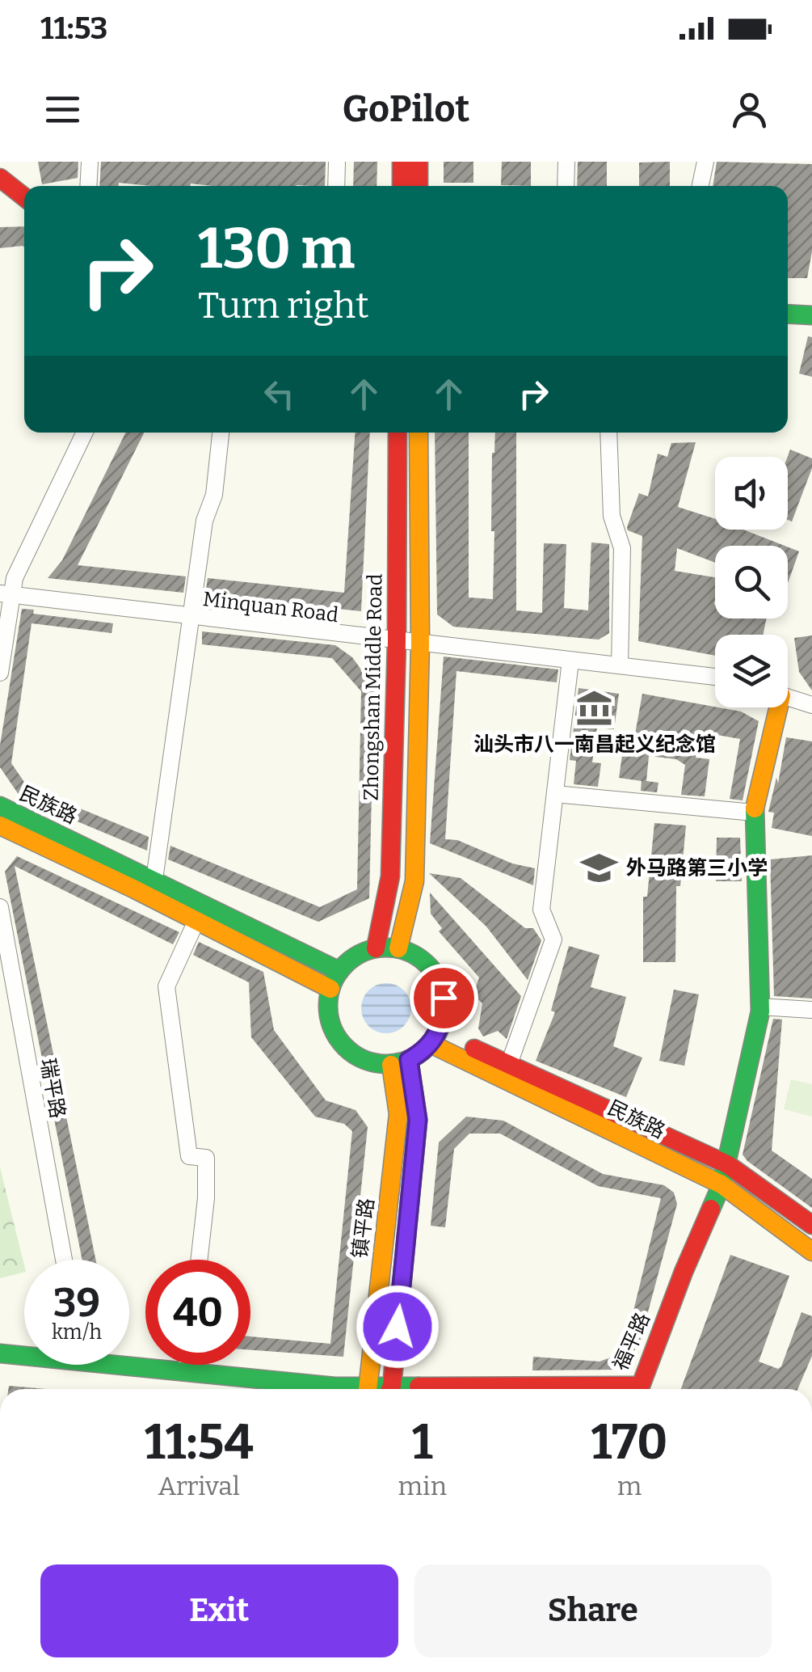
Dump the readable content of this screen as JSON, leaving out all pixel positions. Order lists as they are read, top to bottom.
{
  "streets": {
    "street": [
      "Minquan Road",
      "Zhongshan Middle Road",
      "民族路",
      "瑞平路",
      "镇平路",
      "福平路"
    ]
  },
  "crossings": [
    ["Minquan Road", "Zhongshan Middle Road"],
    ["Zhongshan Middle Road", "民族路"],
    ["Zhongshan Middle Road", "镇平路"],
    ["民族路", "镇平路"],
    ["民族路", "福平路"]
  ],
  "places": {
    "museum": ["汕头市八一南昌起义纪念馆"],
    "school or university": ["外马路第三小学"]
  },
  "page": {
    "status": "11:53",
    "header": "GoPilot",
    "turn": ["130 m", "Turn right"],
    "speed": "39 km/h",
    "limit": "40",
    "eta": [
      "11:54",
      "Arrival",
      "1",
      "min",
      "170",
      "m"
    ],
    "buttons": ["Exit", "Share"]
  }
}
